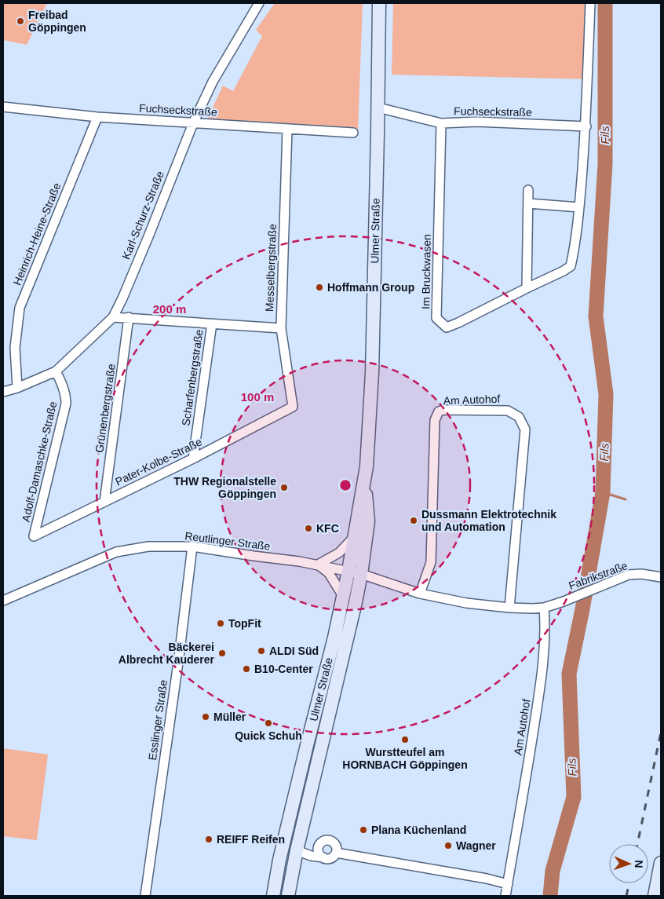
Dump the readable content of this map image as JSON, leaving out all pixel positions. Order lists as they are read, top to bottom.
{
  "streets": {
    "main road": ["Ulmer Straße"],
    "street": [
      "Fuchseckstraße",
      "Karl-Schurz-Straße",
      "Heinrich-Heine-Straße",
      "Messelbergstraße",
      "Im Bruckwasen",
      "Scharfenbergstraße",
      "Am Autohof",
      "Grünenbergstraße",
      "Adolf-Damaschke-Straße",
      "Pater-Kolbe-Straße",
      "Reutlinger Straße",
      "Fabrikstraße",
      "Esslinger Straße"
    ]
  },
  "crossings": [
    ["Fuchseckstraße", "Karl-Schurz-Straße"],
    ["Fuchseckstraße", "Ulmer Straße"],
    ["Fuchseckstraße", "Heinrich-Heine-Straße"],
    ["Fuchseckstraße", "Messelbergstraße"],
    ["Fuchseckstraße", "Im Bruckwasen"],
    ["Karl-Schurz-Straße", "Heinrich-Heine-Straße"],
    ["Karl-Schurz-Straße", "Adolf-Damaschke-Straße"],
    ["Ulmer Straße", "Reutlinger Straße"],
    ["Messelbergstraße", "Pater-Kolbe-Straße"],
    ["Scharfenbergstraße", "Pater-Kolbe-Straße"],
    ["Am Autohof", "Fabrikstraße"],
    ["Grünenbergstraße", "Pater-Kolbe-Straße"],
    ["Adolf-Damaschke-Straße", "Pater-Kolbe-Straße"],
    ["Reutlinger Straße", "Esslinger Straße"]
  ],
  "water": ["Fils"],
  "places": [
    "Freibad Göppingen",
    "Hoffmann Group",
    "THW Regionalstelle Göppingen",
    "Dussmann Elektrotechnik und Automation",
    "KFC",
    "TopFit",
    "ALDI Süd",
    "Bäckerei Albrecht Kauderer",
    "B10-Center",
    "Müller",
    "Quick Schuh",
    "Wurstteufel am HORNBACH Göppingen",
    "Plana Küchenland",
    "REIFF Reifen",
    "Wagner"
  ],
  "north": "right",
  "rings": ["200 m", "100 m"]
}
